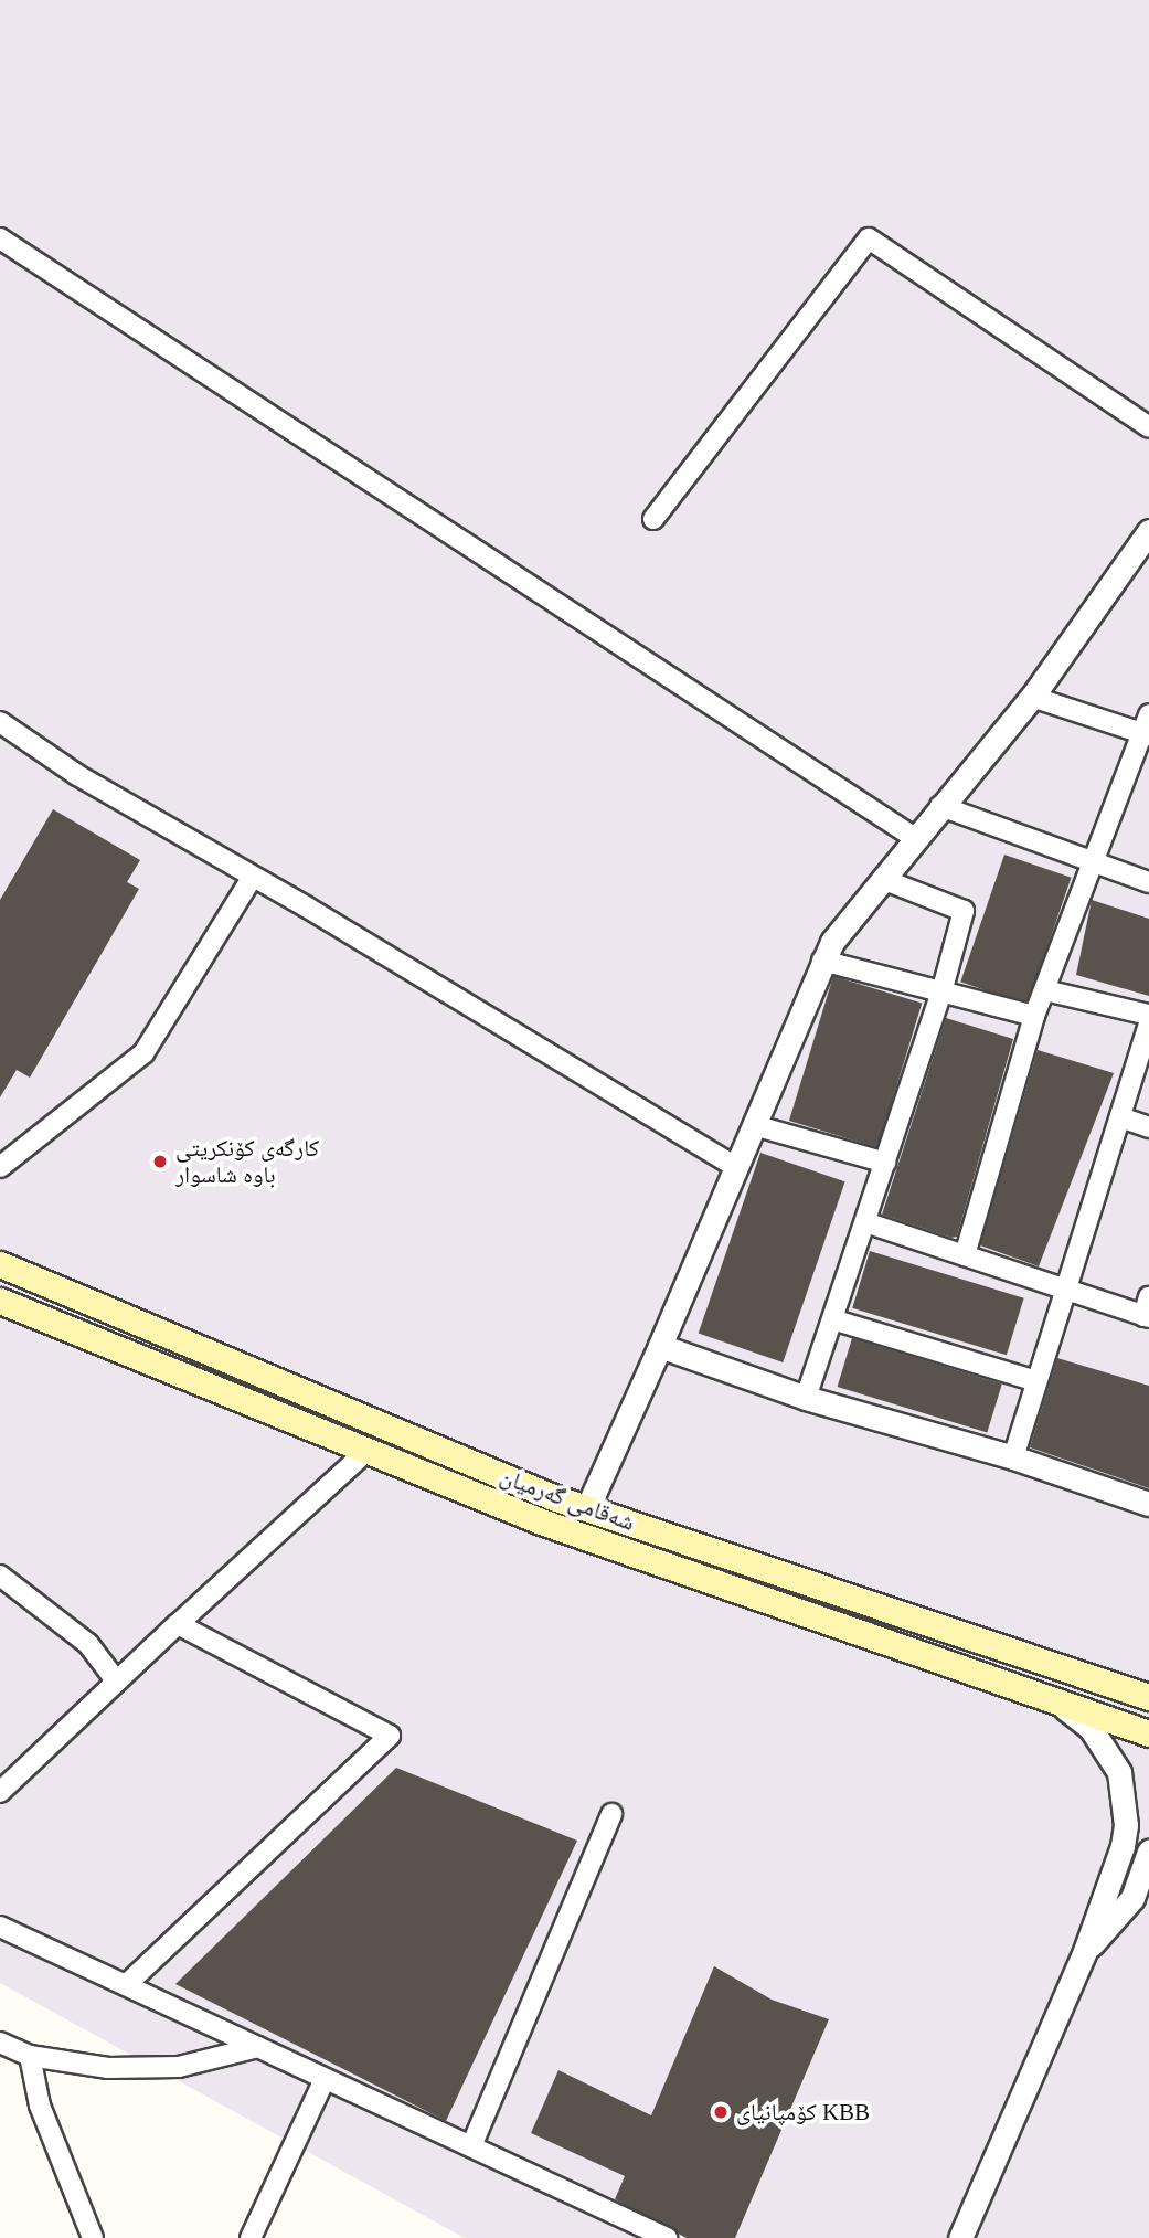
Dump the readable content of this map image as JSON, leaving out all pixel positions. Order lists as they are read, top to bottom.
{
  "streets": {
    "main road": ["شەقامی گەرمیان"]
  },
  "places": ["کارگەی کۆنکریتی باوە شاسوار", "کۆمپانیای KBB"]
}
